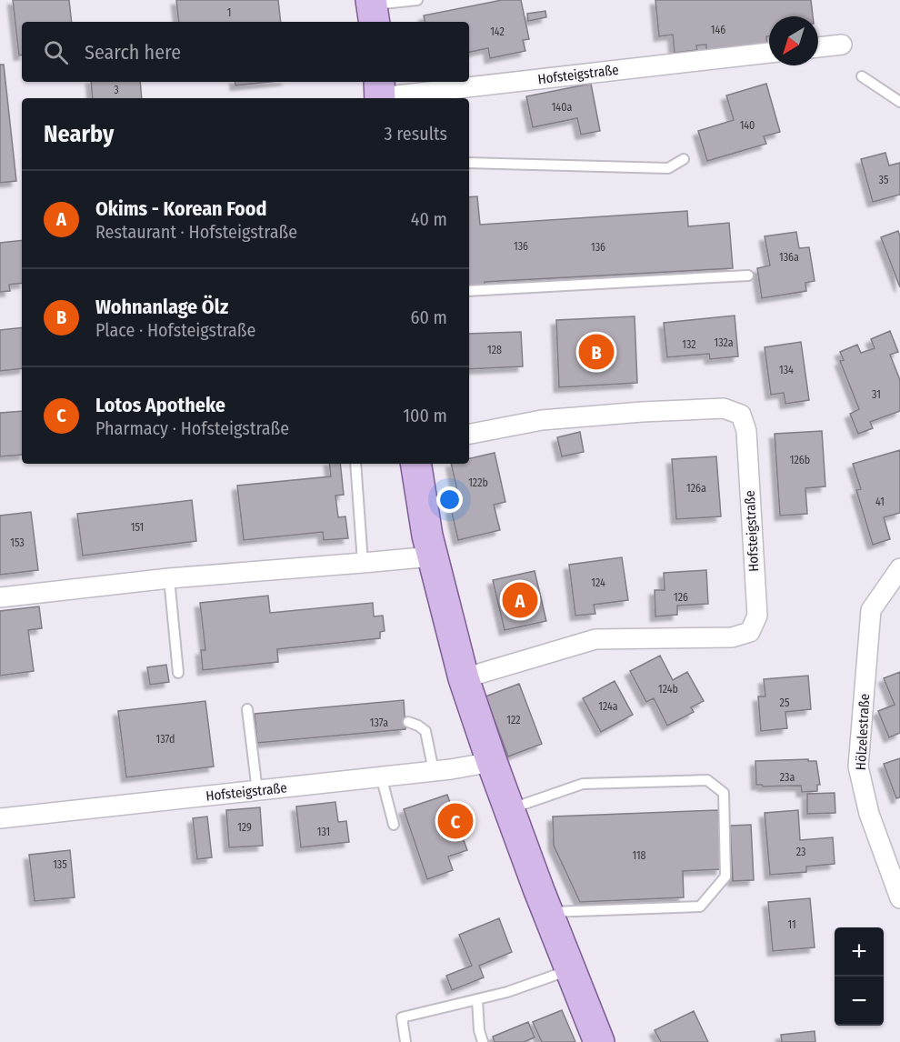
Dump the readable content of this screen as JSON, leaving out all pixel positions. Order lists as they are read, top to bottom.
{
  "streets": {
    "street": ["Hofsteigstraße", "Hölzelestraße"]
  },
  "house_numbers": [
    "1",
    "146",
    "142",
    "3",
    "140a",
    "140",
    "35",
    "136",
    "136",
    "136a",
    "132a",
    "132",
    "128",
    "134",
    "31",
    "126b",
    "122b",
    "126a",
    "41",
    "151",
    "153",
    "124",
    "126",
    "124b",
    "25",
    "124a",
    "122",
    "137a",
    "137d",
    "23a",
    "129",
    "131",
    "23",
    "118",
    "135",
    "11"
  ],
  "north": "bottom left",
  "page": {
    "search": "Search here",
    "heading": ["Nearby", "3 results"],
    "list": [
      {
        "mark": "A",
        "name": "Okims - Korean Food",
        "note": "Restaurant · Hofsteigstraße",
        "value": "40 m"
      },
      {
        "mark": "B",
        "name": "Wohnanlage Ölz",
        "note": "Place · Hofsteigstraße",
        "value": "60 m"
      },
      {
        "mark": "C",
        "name": "Lotos Apotheke",
        "note": "Pharmacy · Hofsteigstraße",
        "value": "100 m"
      }
    ],
    "pins": ["B", "A", "C"],
    "map_buttons": ["+", "−"]
  }
}
